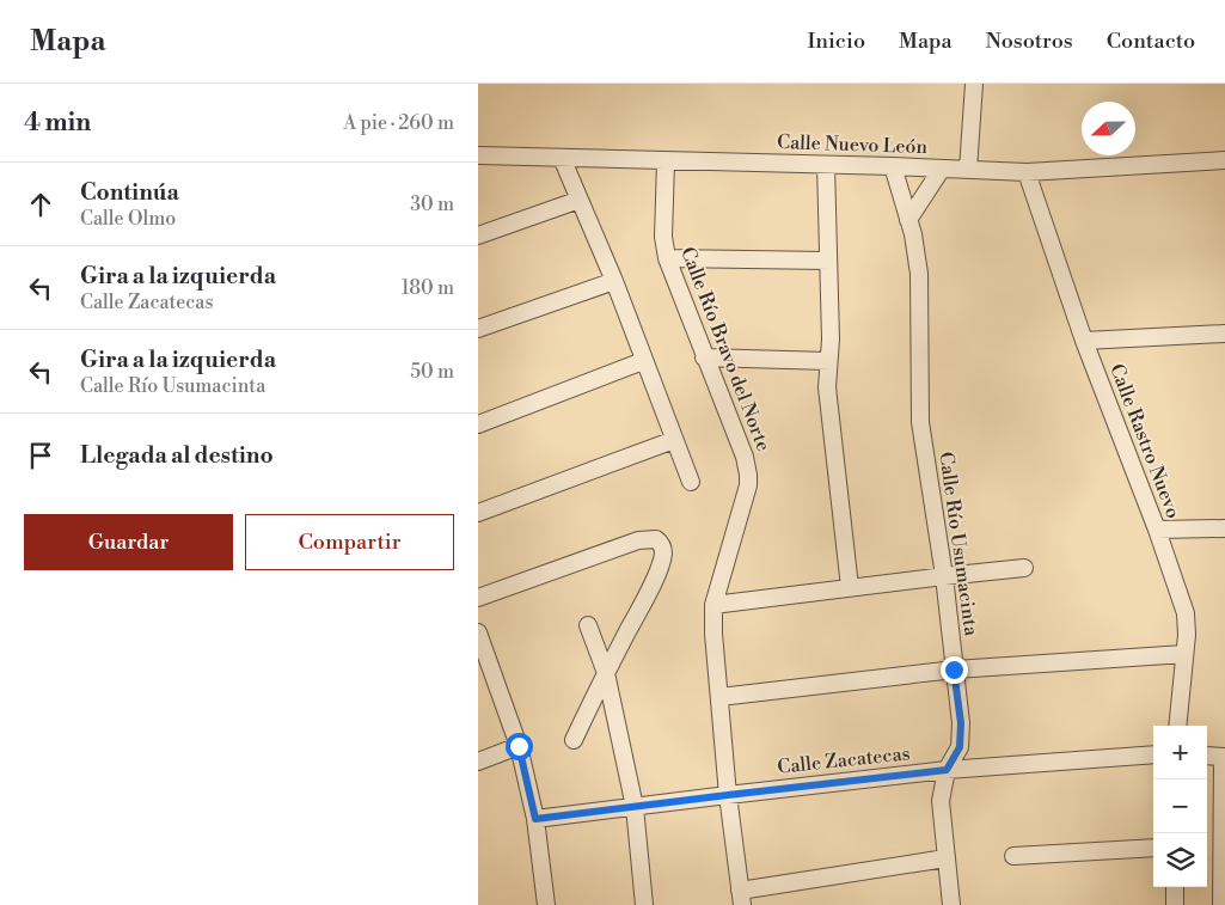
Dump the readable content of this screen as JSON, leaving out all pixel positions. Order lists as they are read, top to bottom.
{
  "streets": {
    "street": [
      "Calle Nuevo León",
      "Calle Río Bravo del Norte",
      "Calle Rastro Nuevo",
      "Calle Río Usumacinta",
      "Calle Zacatecas"
    ]
  },
  "crossings": [
    ["Calle Nuevo León", "Calle Río Bravo del Norte"],
    ["Calle Nuevo León", "Calle Rastro Nuevo"],
    ["Calle Nuevo León", "Calle Río Usumacinta"],
    ["Calle Río Bravo del Norte", "Calle Zacatecas"],
    ["Calle Río Usumacinta", "Calle Zacatecas"]
  ],
  "north": "left",
  "page": {
    "header": "Mapa",
    "nav": [
      "Inicio",
      "Mapa",
      "Nosotros",
      "Contacto"
    ],
    "heading": ["4 min", "A pie · 260 m"],
    "list": [
      ["Continúa", "Calle Olmo", "30 m"],
      ["Gira a la izquierda", "Calle Zacatecas", "180 m"],
      ["Gira a la izquierda", "Calle Río Usumacinta", "50 m"],
      "Llegada al destino"
    ],
    "buttons": ["Guardar", "Compartir"],
    "map_buttons": ["+", "−"]
  }
}
